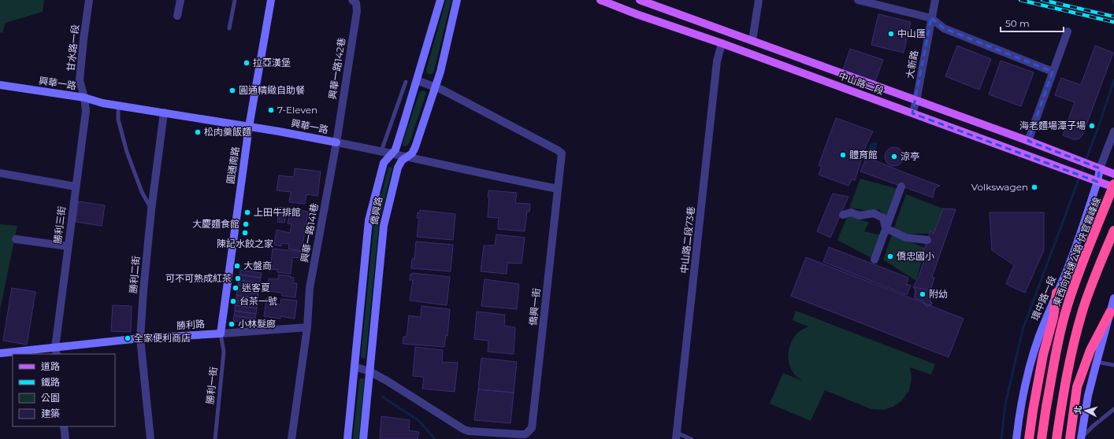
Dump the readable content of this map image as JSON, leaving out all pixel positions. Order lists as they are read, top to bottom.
{
  "streets": {
    "highway": ["東西向快速公路 快官霧峰線"],
    "main road": ["中山路二段"],
    "street": [
      "甘水路一段",
      "大新路",
      "興華一路142巷",
      "興華一路",
      "圓通南路",
      "僑興路",
      "勝利三街",
      "興華一路141巷",
      "中山路二段73巷",
      "勝利二街",
      "環中路一段",
      "僑興一街",
      "勝利路"
    ],
    "lane": ["勝利一街"]
  },
  "crossings": [
    ["甘水路一段", "興華一路"],
    ["甘水路一段", "勝利三街"],
    ["大新路", "中山路二段"],
    ["興華一路142巷", "興華一路"],
    ["興華一路142巷", "興華一路141巷"],
    ["興華一路", "圓通南路"],
    ["興華一路", "僑興路"],
    ["興華一路", "勝利三街"],
    ["興華一路", "興華一路141巷"],
    ["興華一路", "勝利二街"],
    ["興華一路", "僑興一街"],
    ["中山路二段", "中山路二段73巷"],
    ["中山路二段", "環中路一段"],
    ["圓通南路", "勝利路"],
    ["圓通南路", "勝利一街"],
    ["僑興路", "僑興一街"],
    ["勝利三街", "勝利路"],
    ["興華一路141巷", "勝利路"],
    ["勝利二街", "勝利路"],
    ["勝利路", "勝利一街"]
  ],
  "places": [
    "中山匯",
    "拉亞漢堡",
    "圓通精緻自助餐",
    "7-Eleven",
    "海老麵場潭子場",
    "松肉羹飯麵",
    "體育館",
    "涼亭",
    "Volkswagen",
    "上田牛排館",
    "大慶麵食館",
    "陳記水餃之家",
    "僑忠國小",
    "大盤商",
    "可不可熟成紅茶",
    "迷客夏",
    "附幼",
    "台茶一號",
    "小林髮廊",
    "全家便利商店"
  ],
  "legend": [
    "道路",
    "鐵路",
    "公園",
    "建築"
  ],
  "scale_bar": "50 m",
  "north": "left"
}
